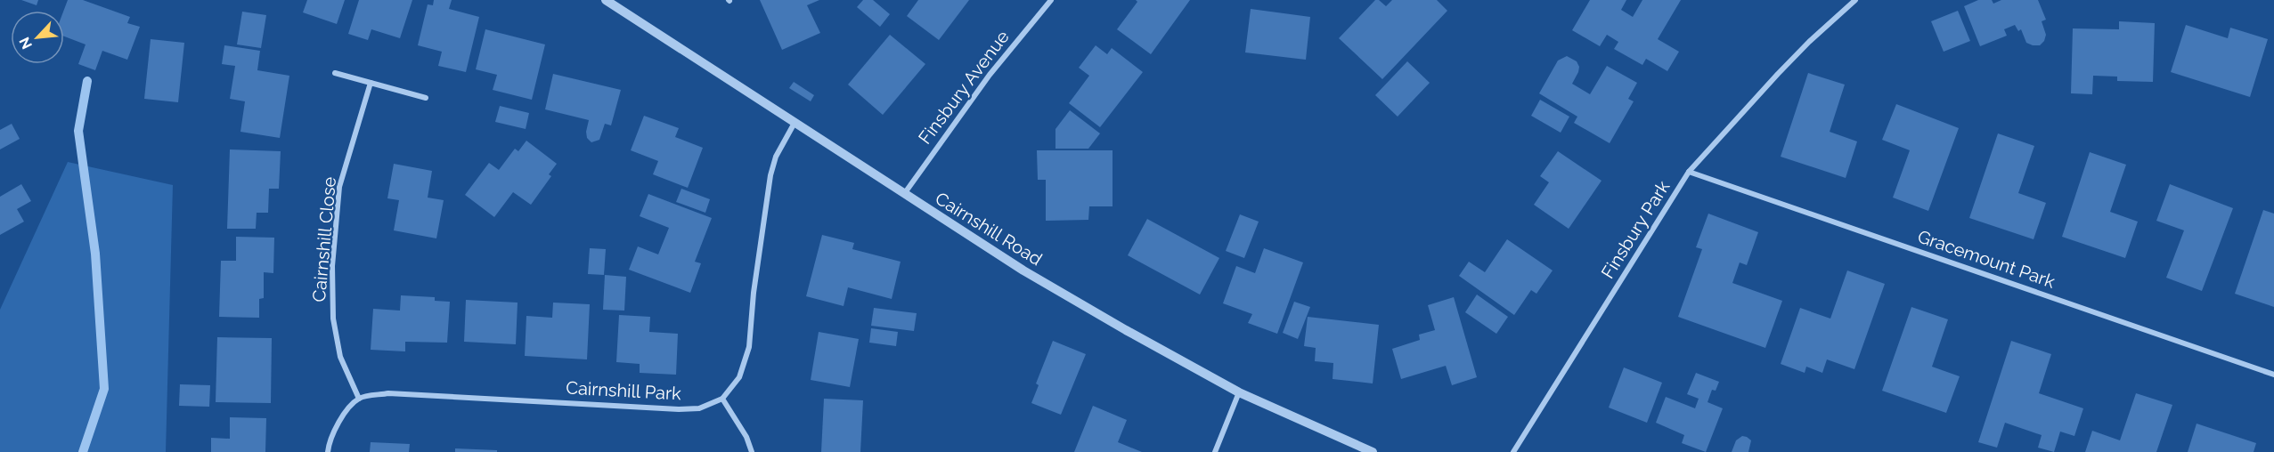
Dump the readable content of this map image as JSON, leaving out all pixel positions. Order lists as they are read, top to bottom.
{
  "streets": {
    "street": [
      "Finsbury Avenue",
      "Cairnshill Road",
      "Finsbury Park",
      "Cairnshill Close",
      "Gracemount Park",
      "Cairnshill Park"
    ]
  },
  "crossings": [
    ["Finsbury Avenue", "Cairnshill Road"],
    ["Cairnshill Road", "Cairnshill Park"],
    ["Finsbury Park", "Gracemount Park"],
    ["Cairnshill Close", "Cairnshill Park"]
  ],
  "north": "bottom left"
}
